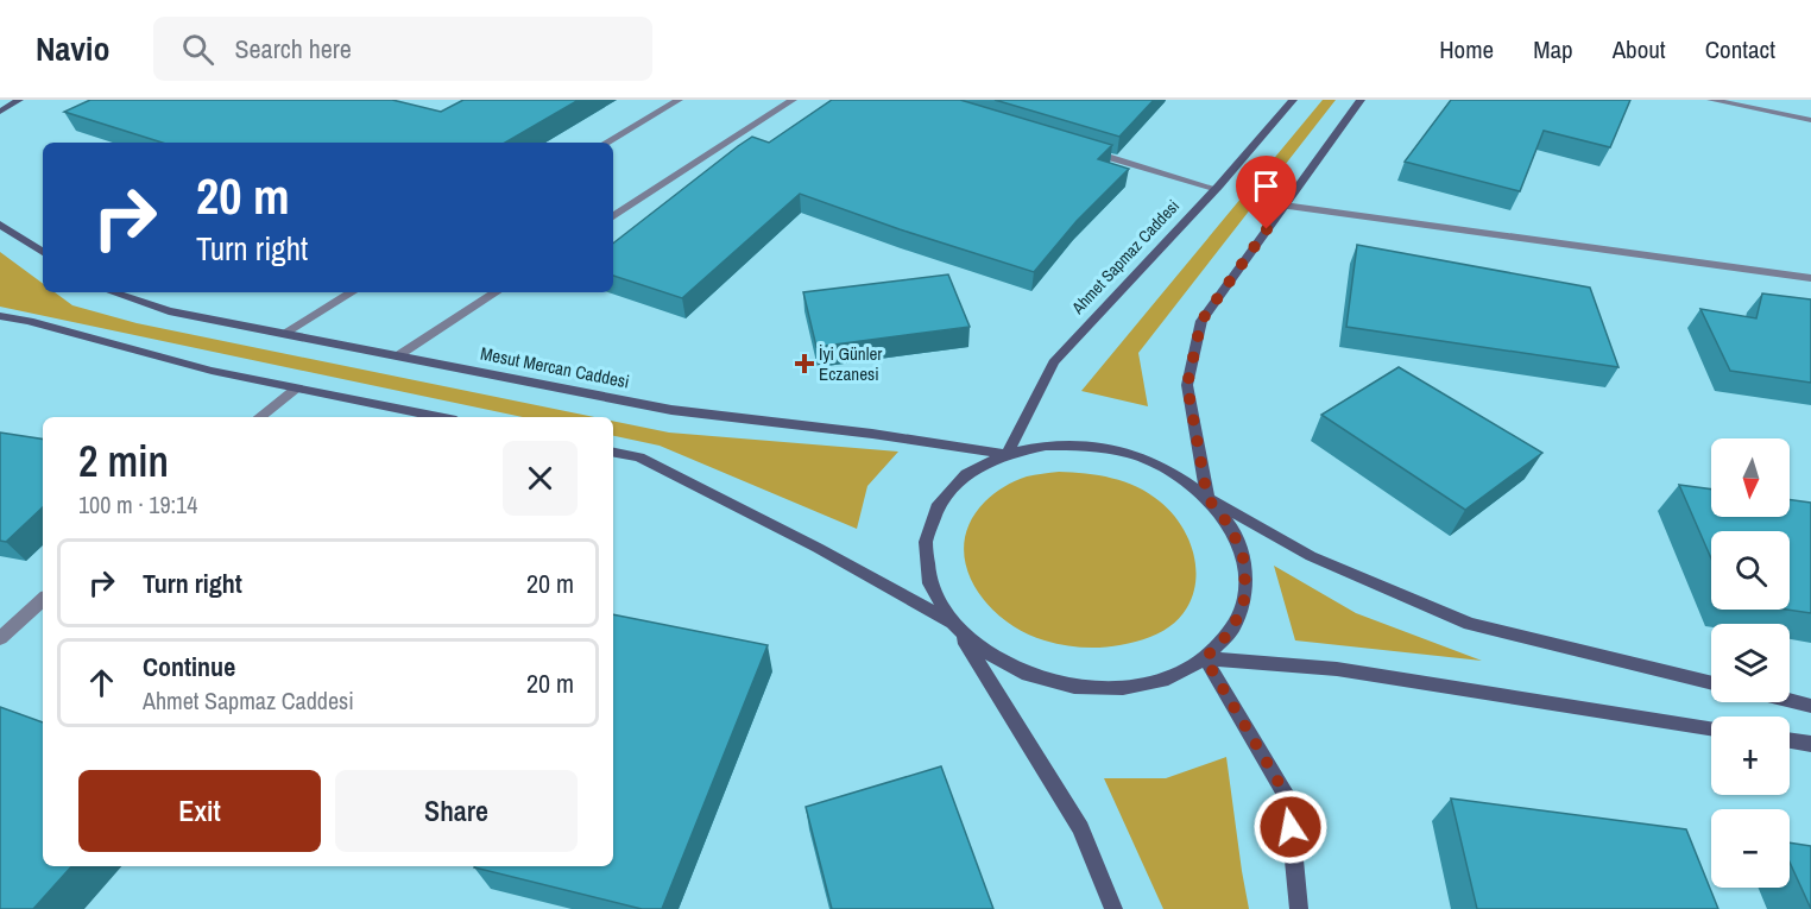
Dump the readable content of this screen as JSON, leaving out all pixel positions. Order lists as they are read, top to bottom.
{
  "streets": {
    "main road": ["Ahmet Sapmaz Caddesi", "Mesut Mercan Caddesi"]
  },
  "crossings": [
    ["Ahmet Sapmaz Caddesi", "Mesut Mercan Caddesi"]
  ],
  "places": {
    "health": ["İyi Günler Eczanesi"]
  },
  "north": "bottom",
  "page": {
    "header": "Navio",
    "search": "Search here",
    "nav": [
      "Home",
      "Map",
      "About",
      "Contact"
    ],
    "turn": ["20 m", "Turn right"],
    "heading": ["2 min", "100 m · 19:14"],
    "map_buttons": ["+", "−"],
    "list": [
      {
        "name": "Turn right",
        "value": "20 m"
      },
      {
        "name": "Continue",
        "note": "Ahmet Sapmaz Caddesi",
        "value": "20 m"
      }
    ],
    "buttons": ["Exit", "Share"]
  }
}
